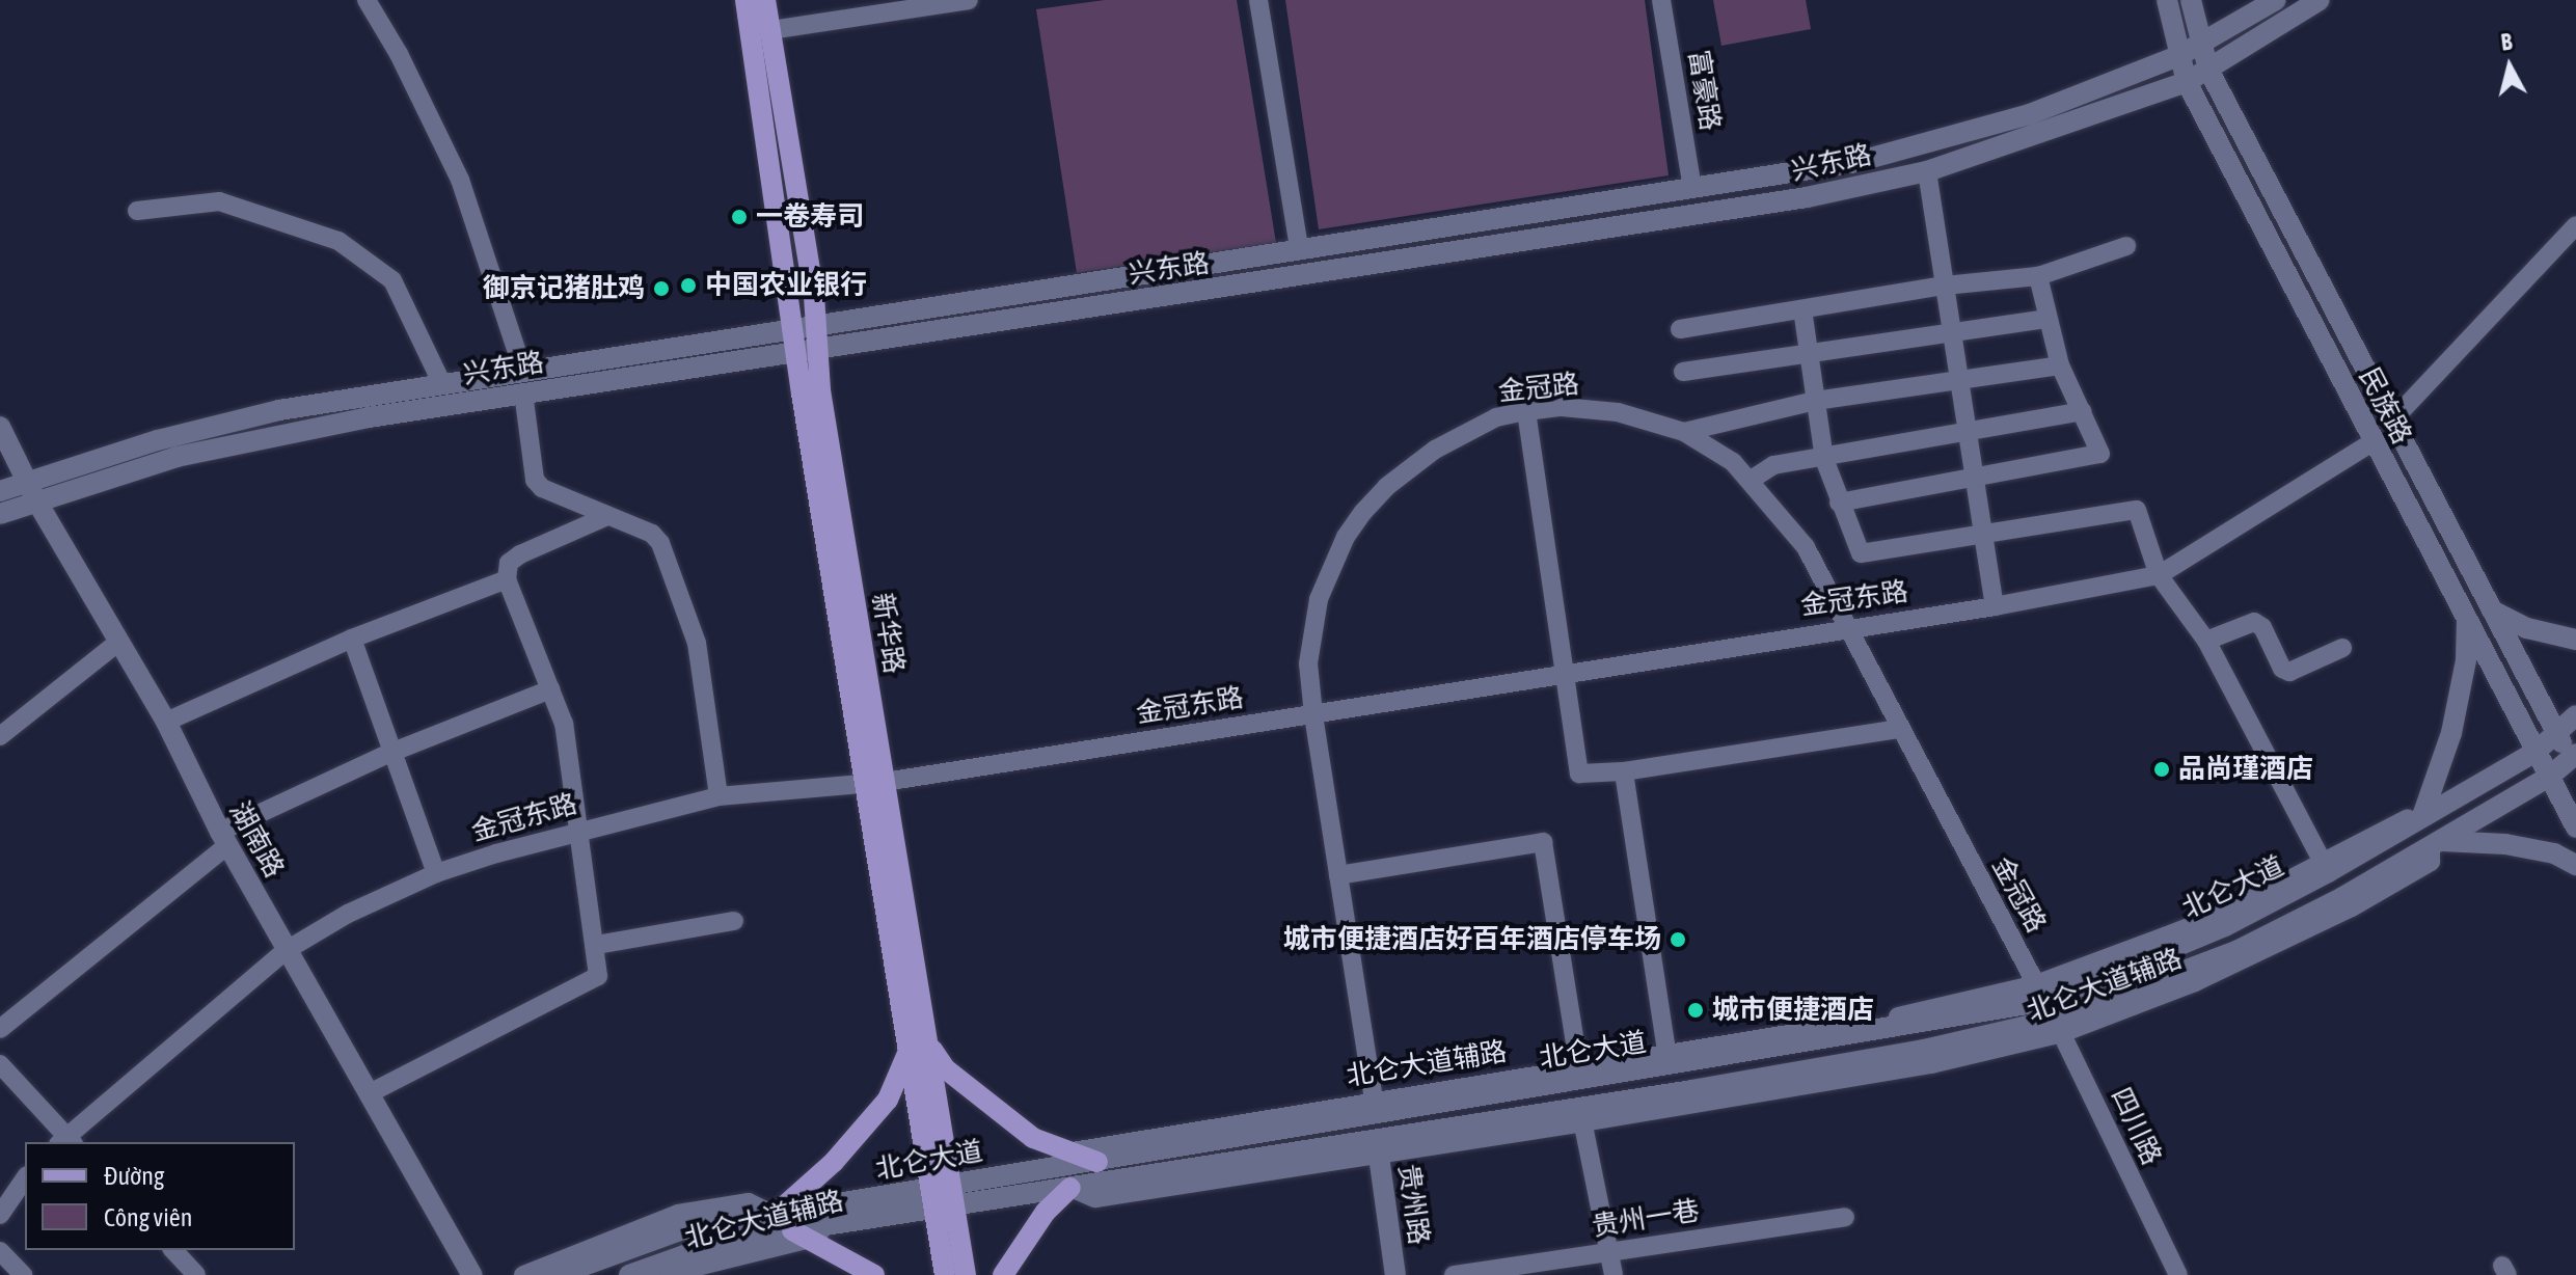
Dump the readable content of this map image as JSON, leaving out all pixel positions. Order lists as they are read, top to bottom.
{
  "streets": {
    "main road": [
      "兴东路",
      "民族路",
      "新华路",
      "湖南路",
      "北仑大道",
      "贵州路"
    ],
    "street": [
      "富豪路",
      "金冠路",
      "金冠东路",
      "北仑大道辅路",
      "四川路",
      "贵州一巷"
    ]
  },
  "crossings": [
    ["富豪路", "兴东路"],
    ["兴东路", "民族路"],
    ["兴东路", "新华路"],
    ["兴东路", "湖南路"],
    ["金冠路", "金冠东路"],
    ["金冠路", "北仑大道"],
    ["金冠路", "北仑大道辅路"],
    ["金冠路", "四川路"],
    ["民族路", "金冠东路"],
    ["民族路", "北仑大道"],
    ["金冠东路", "新华路"],
    ["金冠东路", "湖南路"],
    ["新华路", "北仑大道"],
    ["北仑大道", "北仑大道辅路"],
    ["北仑大道", "四川路"],
    ["北仑大道", "贵州路"]
  ],
  "places": [
    "一卷寿司",
    "中国农业银行",
    "御京记猪肚鸡",
    "品尚瑾酒店",
    "城市便捷酒店好百年酒店停车场",
    "城市便捷酒店"
  ],
  "legend": ["Đường", "Công viên"],
  "north": "top"
}
